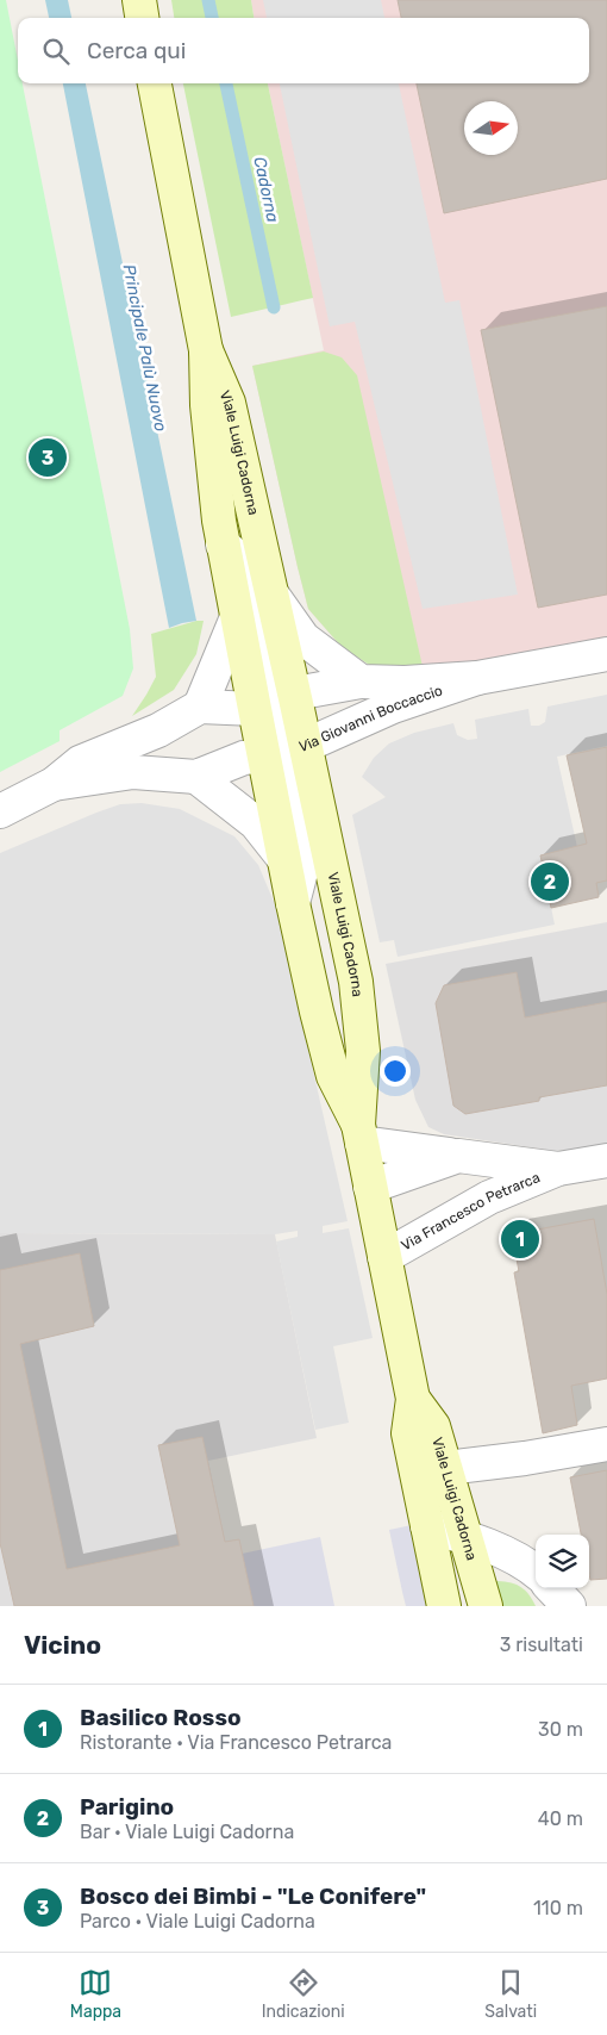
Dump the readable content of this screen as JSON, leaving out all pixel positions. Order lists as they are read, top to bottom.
{
  "streets": {
    "main road": ["Viale Luigi Cadorna"],
    "street": ["Via Giovanni Boccaccio", "Via Francesco Petrarca"]
  },
  "crossings": [
    ["Viale Luigi Cadorna", "Via Giovanni Boccaccio"],
    ["Viale Luigi Cadorna", "Via Francesco Petrarca"]
  ],
  "water": ["Cadorna", "Principale Palù Nuovo"],
  "north": "right",
  "page": {
    "search": "Cerca qui",
    "pins": ["3", "2", "1"],
    "heading": ["Vicino", "3 risultati"],
    "list": [
      {
        "mark": "1",
        "name": "Basilico Rosso",
        "note": "Ristorante · Via Francesco Petrarca",
        "value": "30 m"
      },
      {
        "mark": "2",
        "name": "Parigino",
        "note": "Bar · Viale Luigi Cadorna",
        "value": "40 m"
      },
      {
        "mark": "3",
        "name": "Bosco dei Bimbi - \"Le Conifere\"",
        "note": "Parco · Viale Luigi Cadorna",
        "value": "110 m"
      }
    ],
    "nav": ["Mappa", "Indicazioni", "Salvati"]
  }
}
